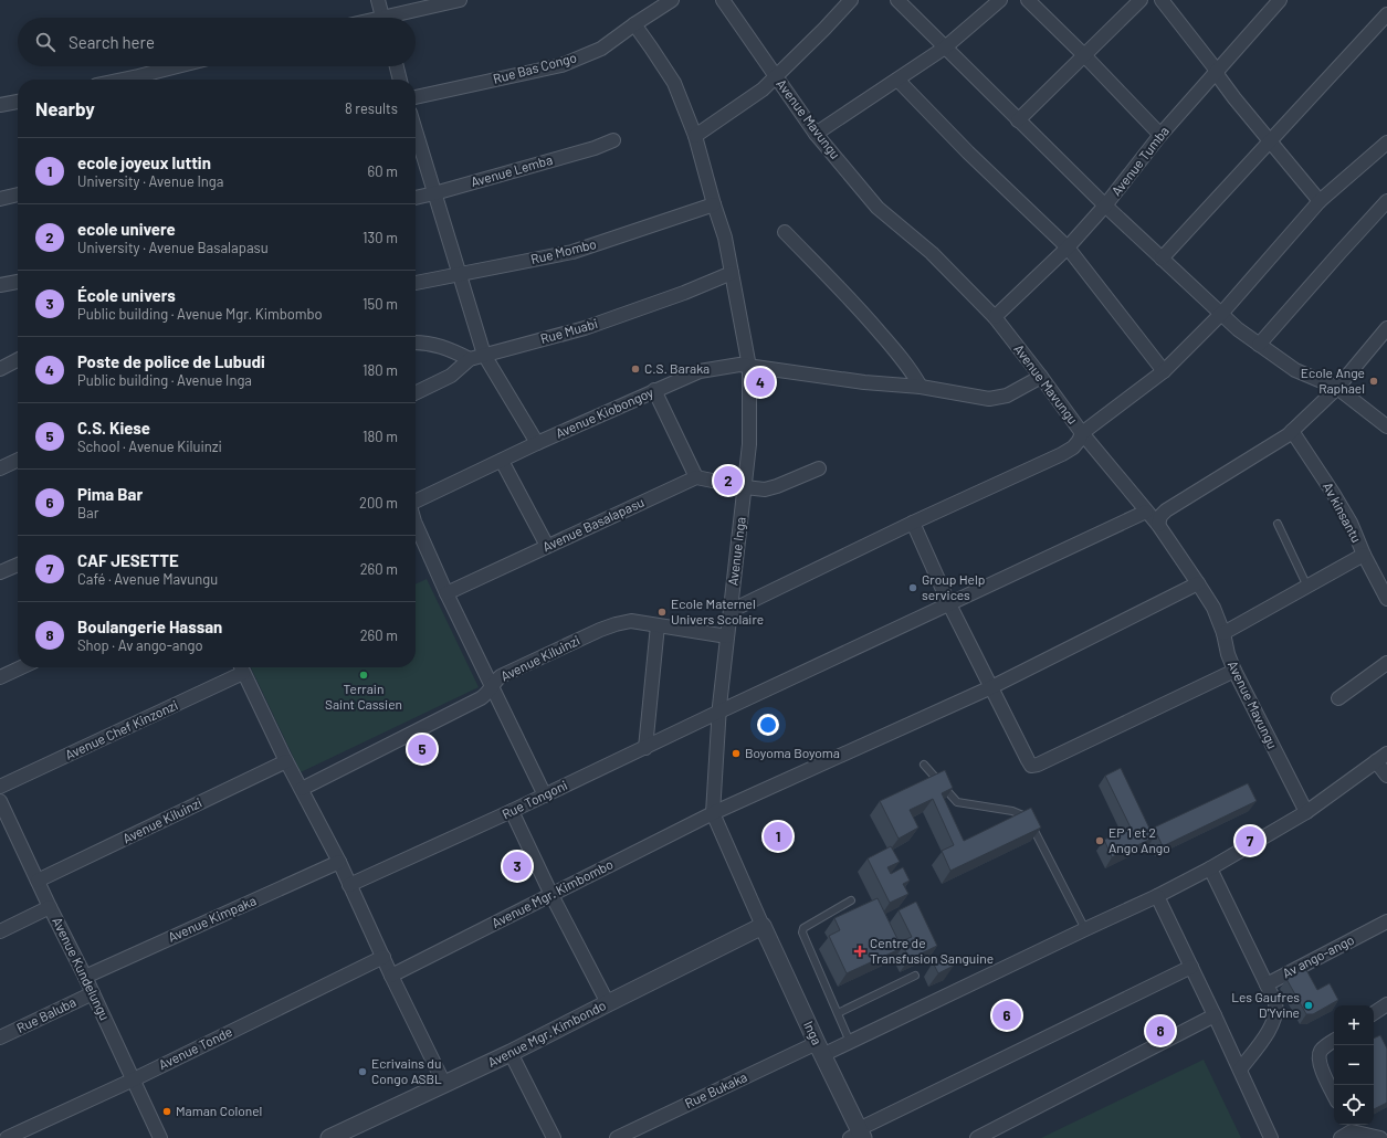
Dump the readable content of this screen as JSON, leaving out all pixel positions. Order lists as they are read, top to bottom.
{
  "streets": {
    "street": [
      "Rue Bas Congo",
      "Avenue Mavungu",
      "Avenue Tumba",
      "Avenue Lemba",
      "Rue Mombo",
      "Rue Muabi",
      "Avenue Kiobongoy",
      "Av kinsantu",
      "Avenue Basalapasu",
      "Avenue Inga",
      "Avenue Kiluinzi",
      "Avenue Chef Kinzonzi",
      "Rue Tongoni",
      "Avenue Mgr. Kimbombo",
      "Avenue Kimpaka",
      "Av ango-ango",
      "Avenue Kundelungu",
      "Rue Baluba",
      "Inga",
      "Avenue Mgr. Kimbondo",
      "Avenue Tonde",
      "Rue Bukaka"
    ]
  },
  "crossings": [
    ["Rue Bas Congo", "Avenue Inga"],
    ["Avenue Mavungu", "Avenue Tumba"],
    ["Avenue Mavungu", "Avenue Kiobongoy"],
    ["Avenue Mavungu", "Rue Tongoni"],
    ["Avenue Mavungu", "Avenue Mgr. Kimbombo"],
    ["Avenue Mavungu", "Rue Bukaka"],
    ["Rue Mombo", "Avenue Inga"],
    ["Rue Muabi", "Avenue Inga"],
    ["Avenue Kiobongoy", "Avenue Inga"],
    ["Avenue Inga", "Avenue Kiluinzi"],
    ["Avenue Inga", "Rue Tongoni"],
    ["Avenue Inga", "Avenue Mgr. Kimbombo"],
    ["Avenue Inga", "Inga"],
    ["Avenue Inga", "Avenue Mgr. Kimbondo"],
    ["Avenue Kiluinzi", "Avenue Kundelungu"],
    ["Avenue Kimpaka", "Avenue Kundelungu"],
    ["Avenue Kundelungu", "Rue Baluba"],
    ["Avenue Kundelungu", "Avenue Tonde"],
    ["Inga", "Avenue Mgr. Kimbondo"],
    ["Inga", "Rue Bukaka"]
  ],
  "places": {
    "other": [
      "C.S. Baraka",
      "Ecole Ange Raphael",
      "Group Help services",
      "Ecole Maternel Univers Scolaire",
      "Terrain Saint Cassien",
      "Boyoma Boyoma",
      "EP 1 et 2 Ango Ango",
      "Les Gaufres D'Yvine",
      "Ecrivains du Congo ASBL",
      "Maman Colonel"
    ],
    "health": ["Centre de Transfusion Sanguine"]
  },
  "page": {
    "search": "Search here",
    "heading": ["Nearby", "8 results"],
    "list": [
      {
        "mark": "1",
        "name": "ecole joyeux luttin",
        "note": "University · Avenue Inga",
        "value": "60 m"
      },
      {
        "mark": "2",
        "name": "ecole univere",
        "note": "University · Avenue Basalapasu",
        "value": "130 m"
      },
      {
        "mark": "3",
        "name": "École univers",
        "note": "Public building · Avenue Mgr. Kimbombo",
        "value": "150 m"
      },
      {
        "mark": "4",
        "name": "Poste de police de Lubudi",
        "note": "Public building · Avenue Inga",
        "value": "180 m"
      },
      {
        "mark": "5",
        "name": "C.S. Kiese",
        "note": "School · Avenue Kiluinzi",
        "value": "180 m"
      },
      {
        "mark": "6",
        "name": "Pima Bar",
        "note": "Bar",
        "value": "200 m"
      },
      {
        "mark": "7",
        "name": "CAF JESETTE",
        "note": "Café · Avenue Mavungu",
        "value": "260 m"
      },
      {
        "mark": "8",
        "name": "Boulangerie Hassan",
        "note": "Shop · Av ango-ango",
        "value": "260 m"
      }
    ],
    "pins": [
      "4",
      "2",
      "5",
      "1",
      "7",
      "3",
      "6",
      "8"
    ],
    "map_buttons": ["+", "−"]
  }
}
